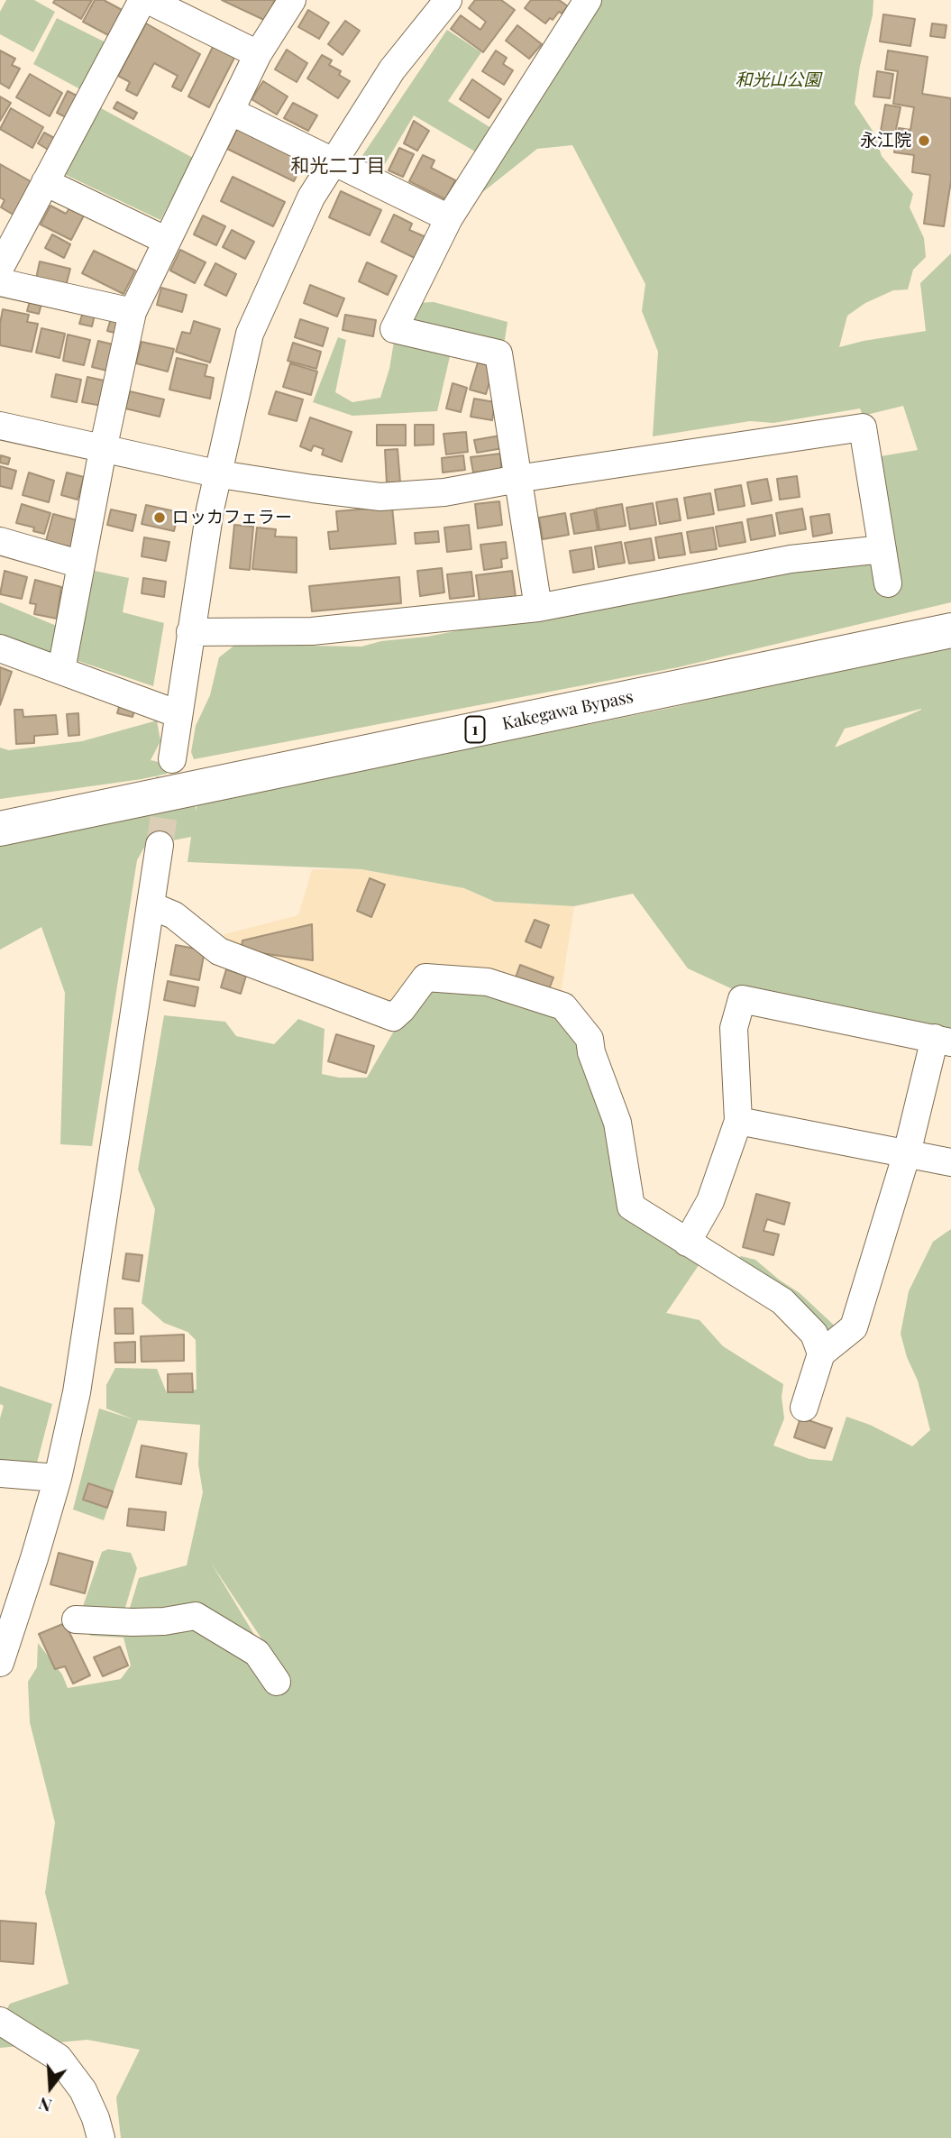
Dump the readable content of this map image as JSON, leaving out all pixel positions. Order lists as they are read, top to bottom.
{
  "streets": {
    "highway": ["Kakegawa Bypass", "1"]
  },
  "districts": ["和光二丁目"],
  "parks": ["和光山公園"],
  "places": ["永江院", "ロッカフェラー"],
  "north": "bottom"
}
